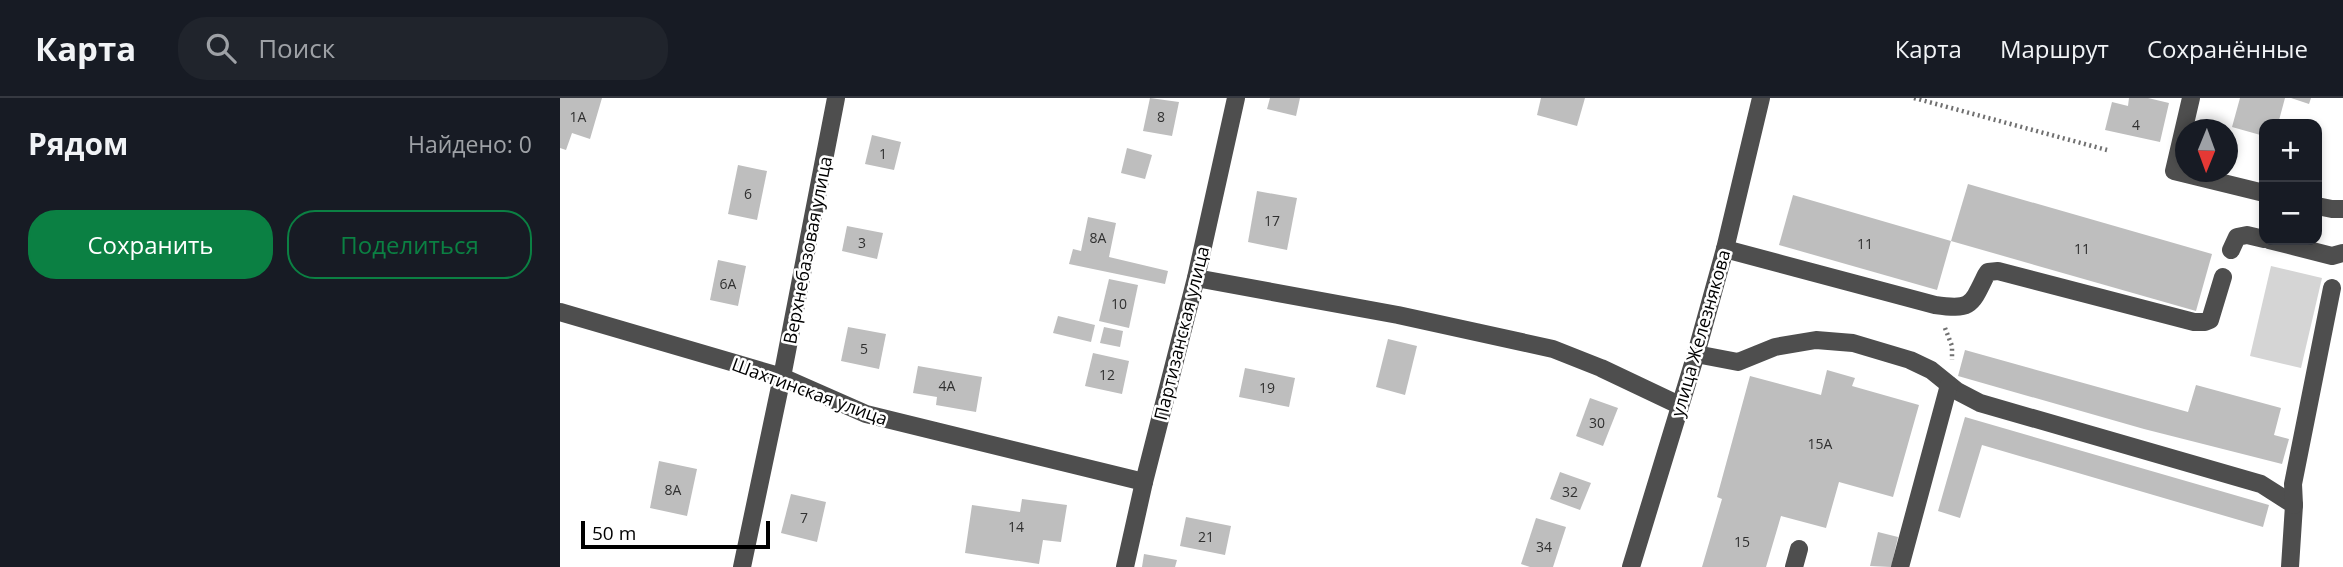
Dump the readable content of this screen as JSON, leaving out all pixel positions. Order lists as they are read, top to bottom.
{
  "streets": {
    "street": [
      "Верхнебазовая улица",
      "Партизанская улица",
      "улица Железнякова",
      "Шахтинская улица"
    ]
  },
  "crossings": [
    ["Верхнебазовая улица", "Шахтинская улица"],
    ["Партизанская улица", "Шахтинская улица"]
  ],
  "house_numbers": [
    "1А",
    "8",
    "4",
    "1",
    "6",
    "17",
    "8А",
    "3",
    "11",
    "11",
    "6А",
    "10",
    "5",
    "12",
    "4А",
    "19",
    "30",
    "15А",
    "8А",
    "32",
    "7",
    "14",
    "21",
    "15",
    "34"
  ],
  "scale_bar": "50 m",
  "north": "bottom",
  "page": {
    "header": "Карта",
    "search": "Поиск",
    "nav": ["Карта", "Маршрут", "Сохранённые"],
    "heading": ["Рядом", "Найдено: 0"],
    "map_buttons": ["+", "−"],
    "buttons": ["Сохранить", "Поделиться"],
    "scale": "50 m"
  }
}
